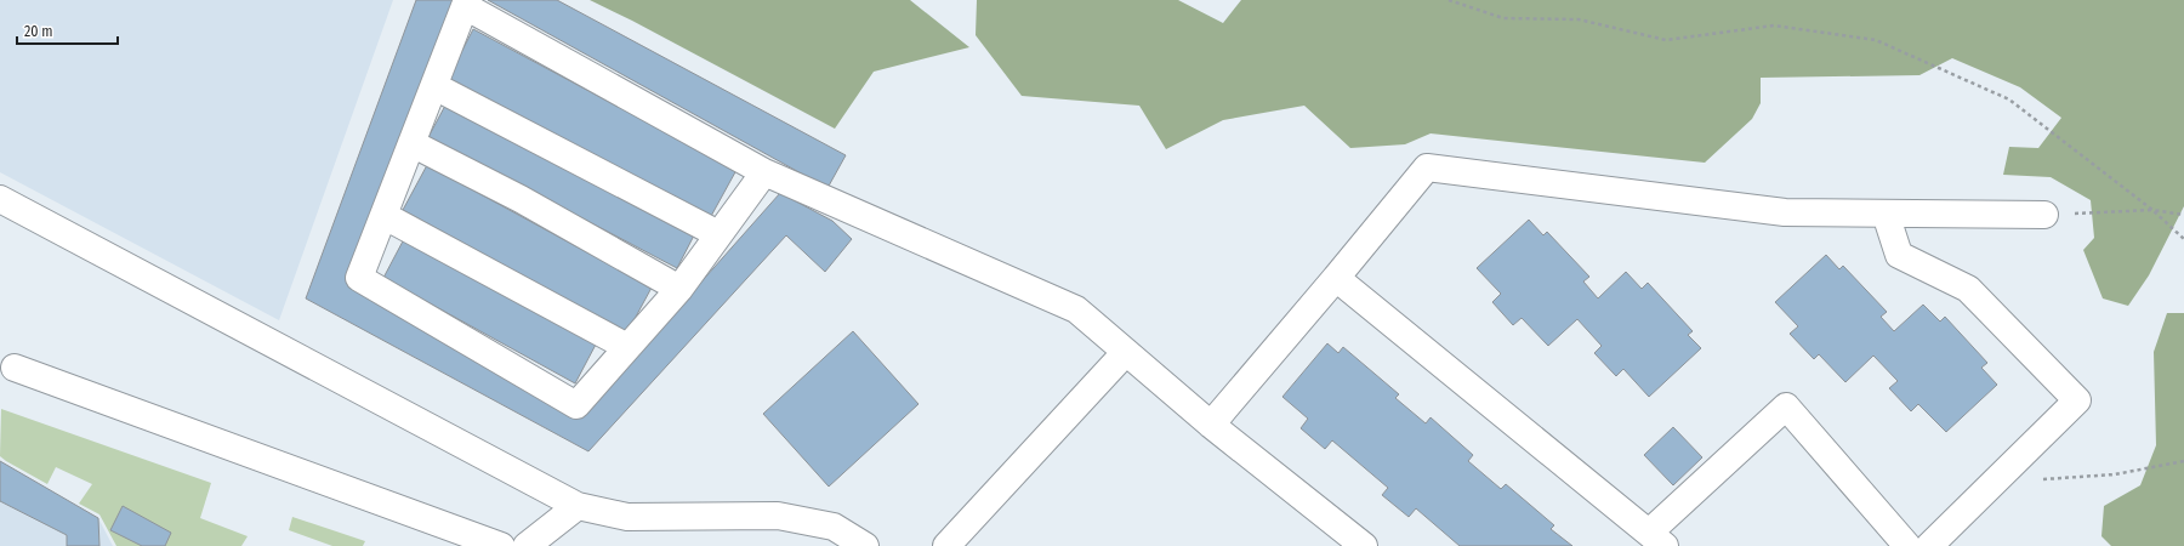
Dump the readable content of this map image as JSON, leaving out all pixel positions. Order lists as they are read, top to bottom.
{
  "scale_bar": "20 m"
}
